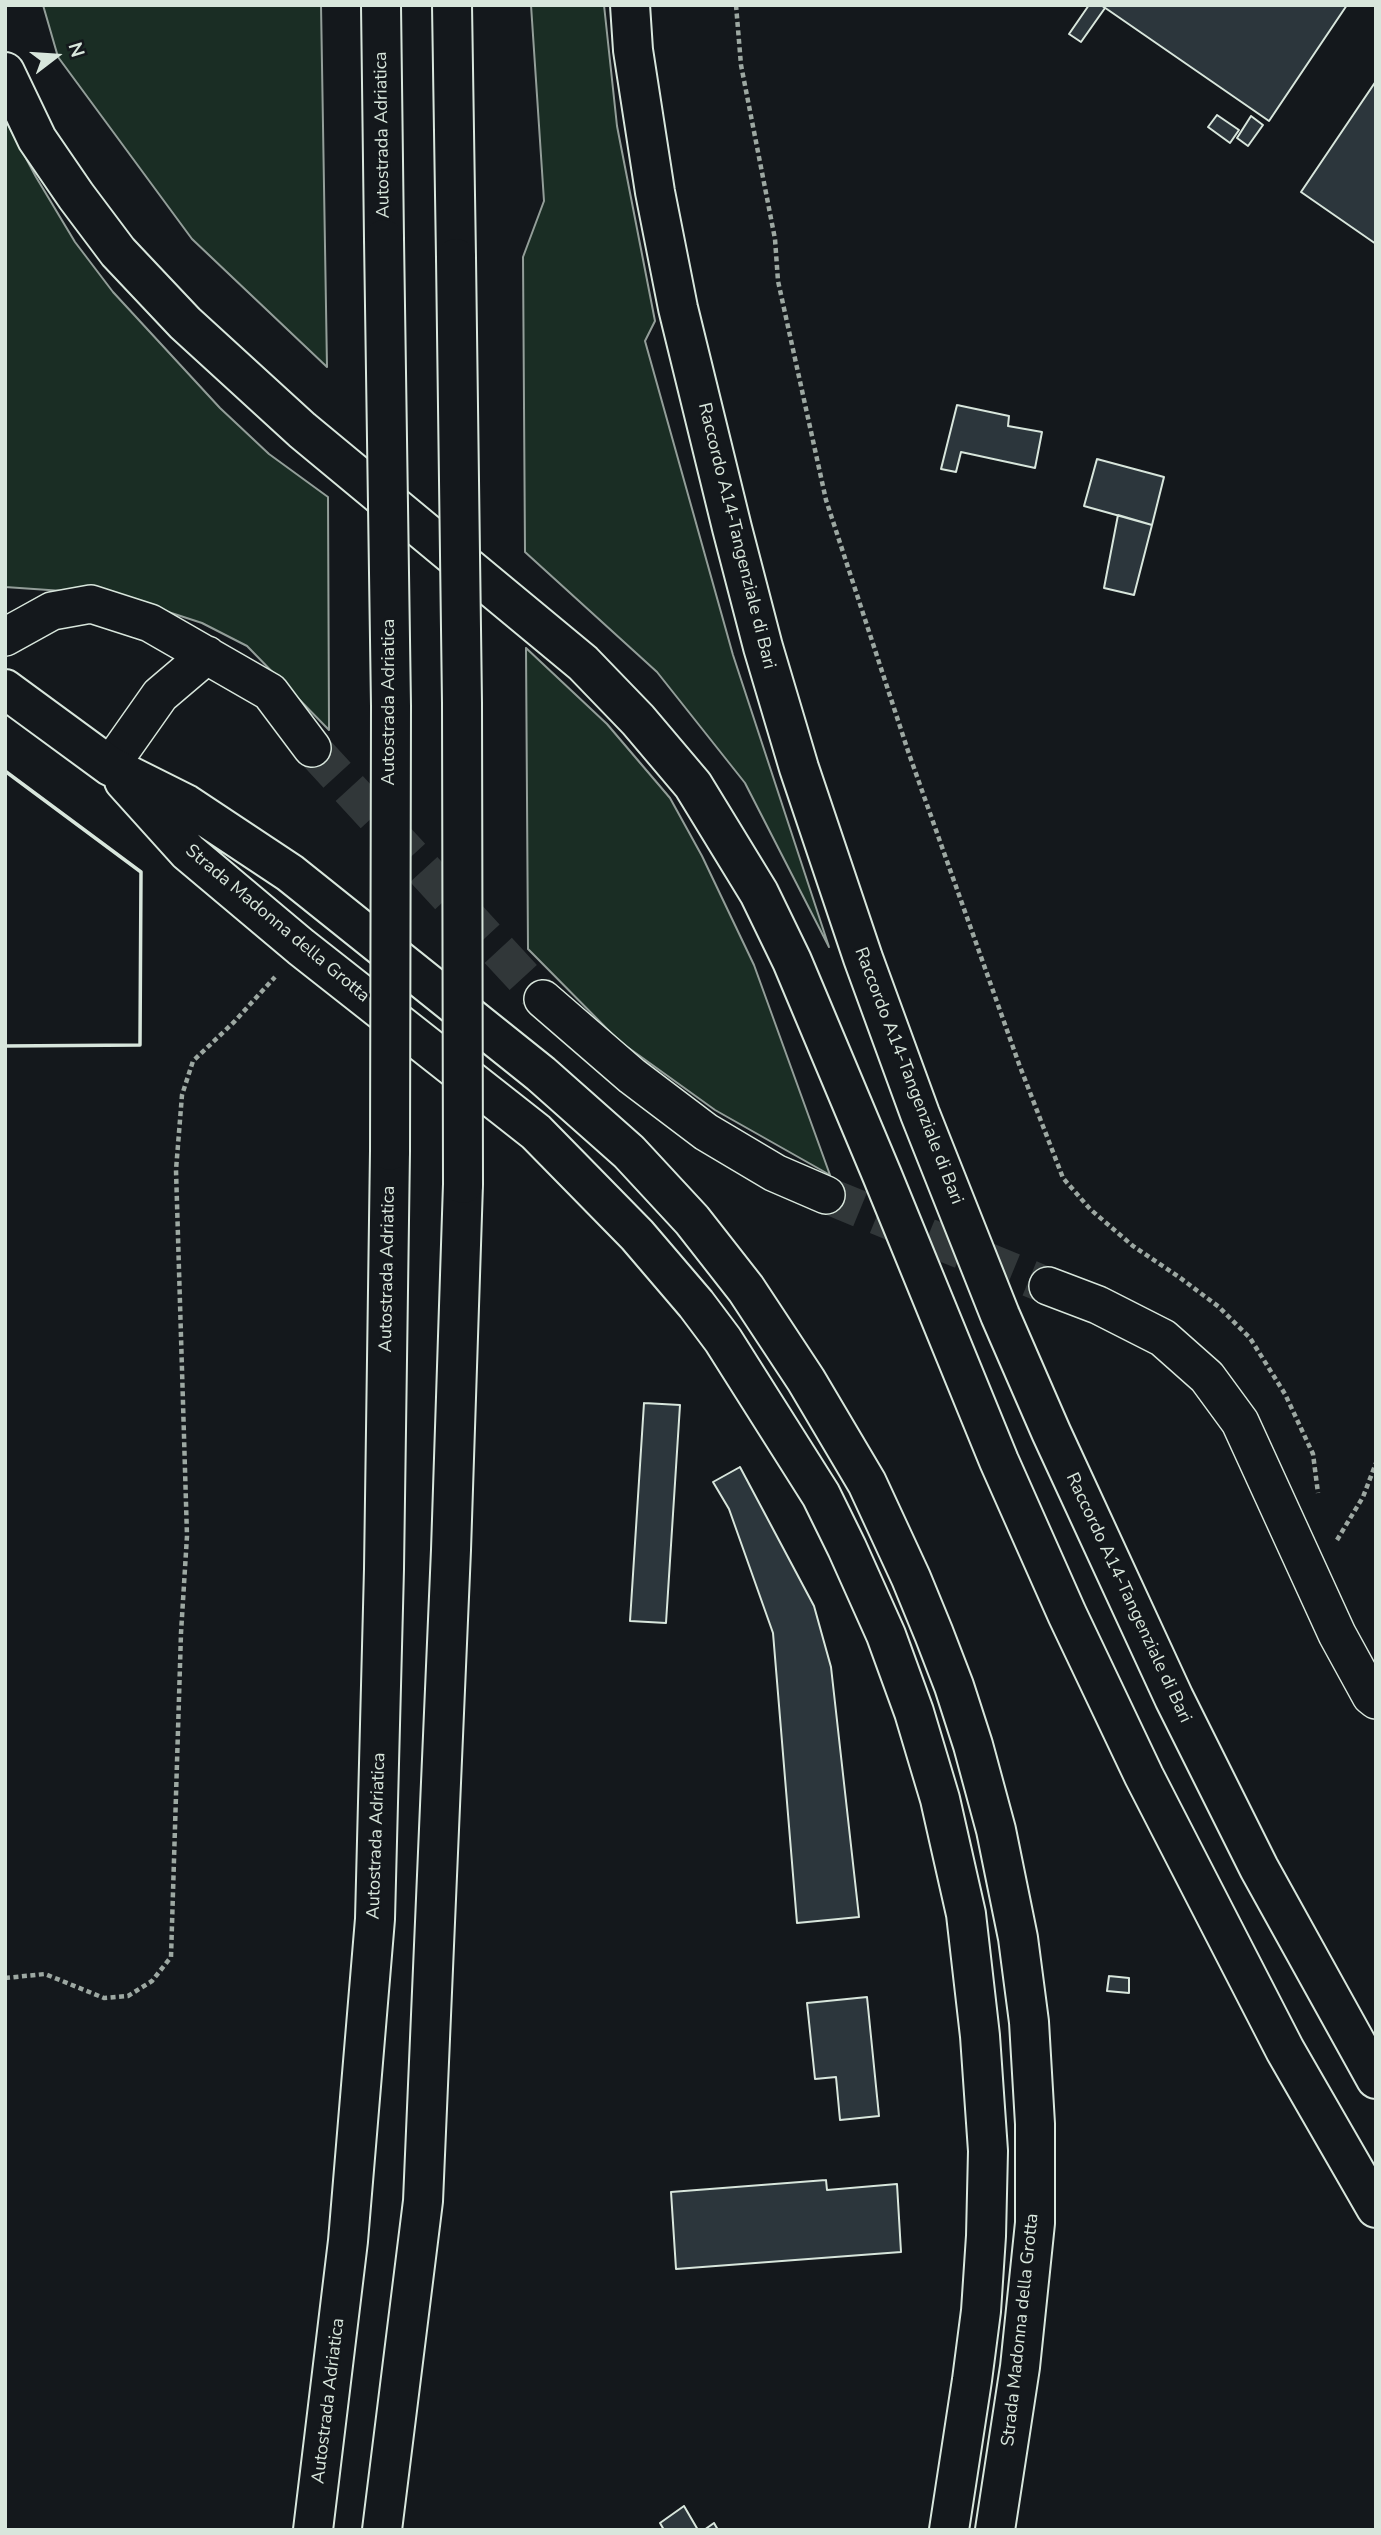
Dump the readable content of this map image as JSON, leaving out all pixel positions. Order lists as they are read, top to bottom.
{
  "streets": {
    "main road": ["Autostrada Adriatica", "Raccordo A14-Tangenziale di Bari", "Strada Madonna della Grotta"]
  },
  "north": "right"
}
